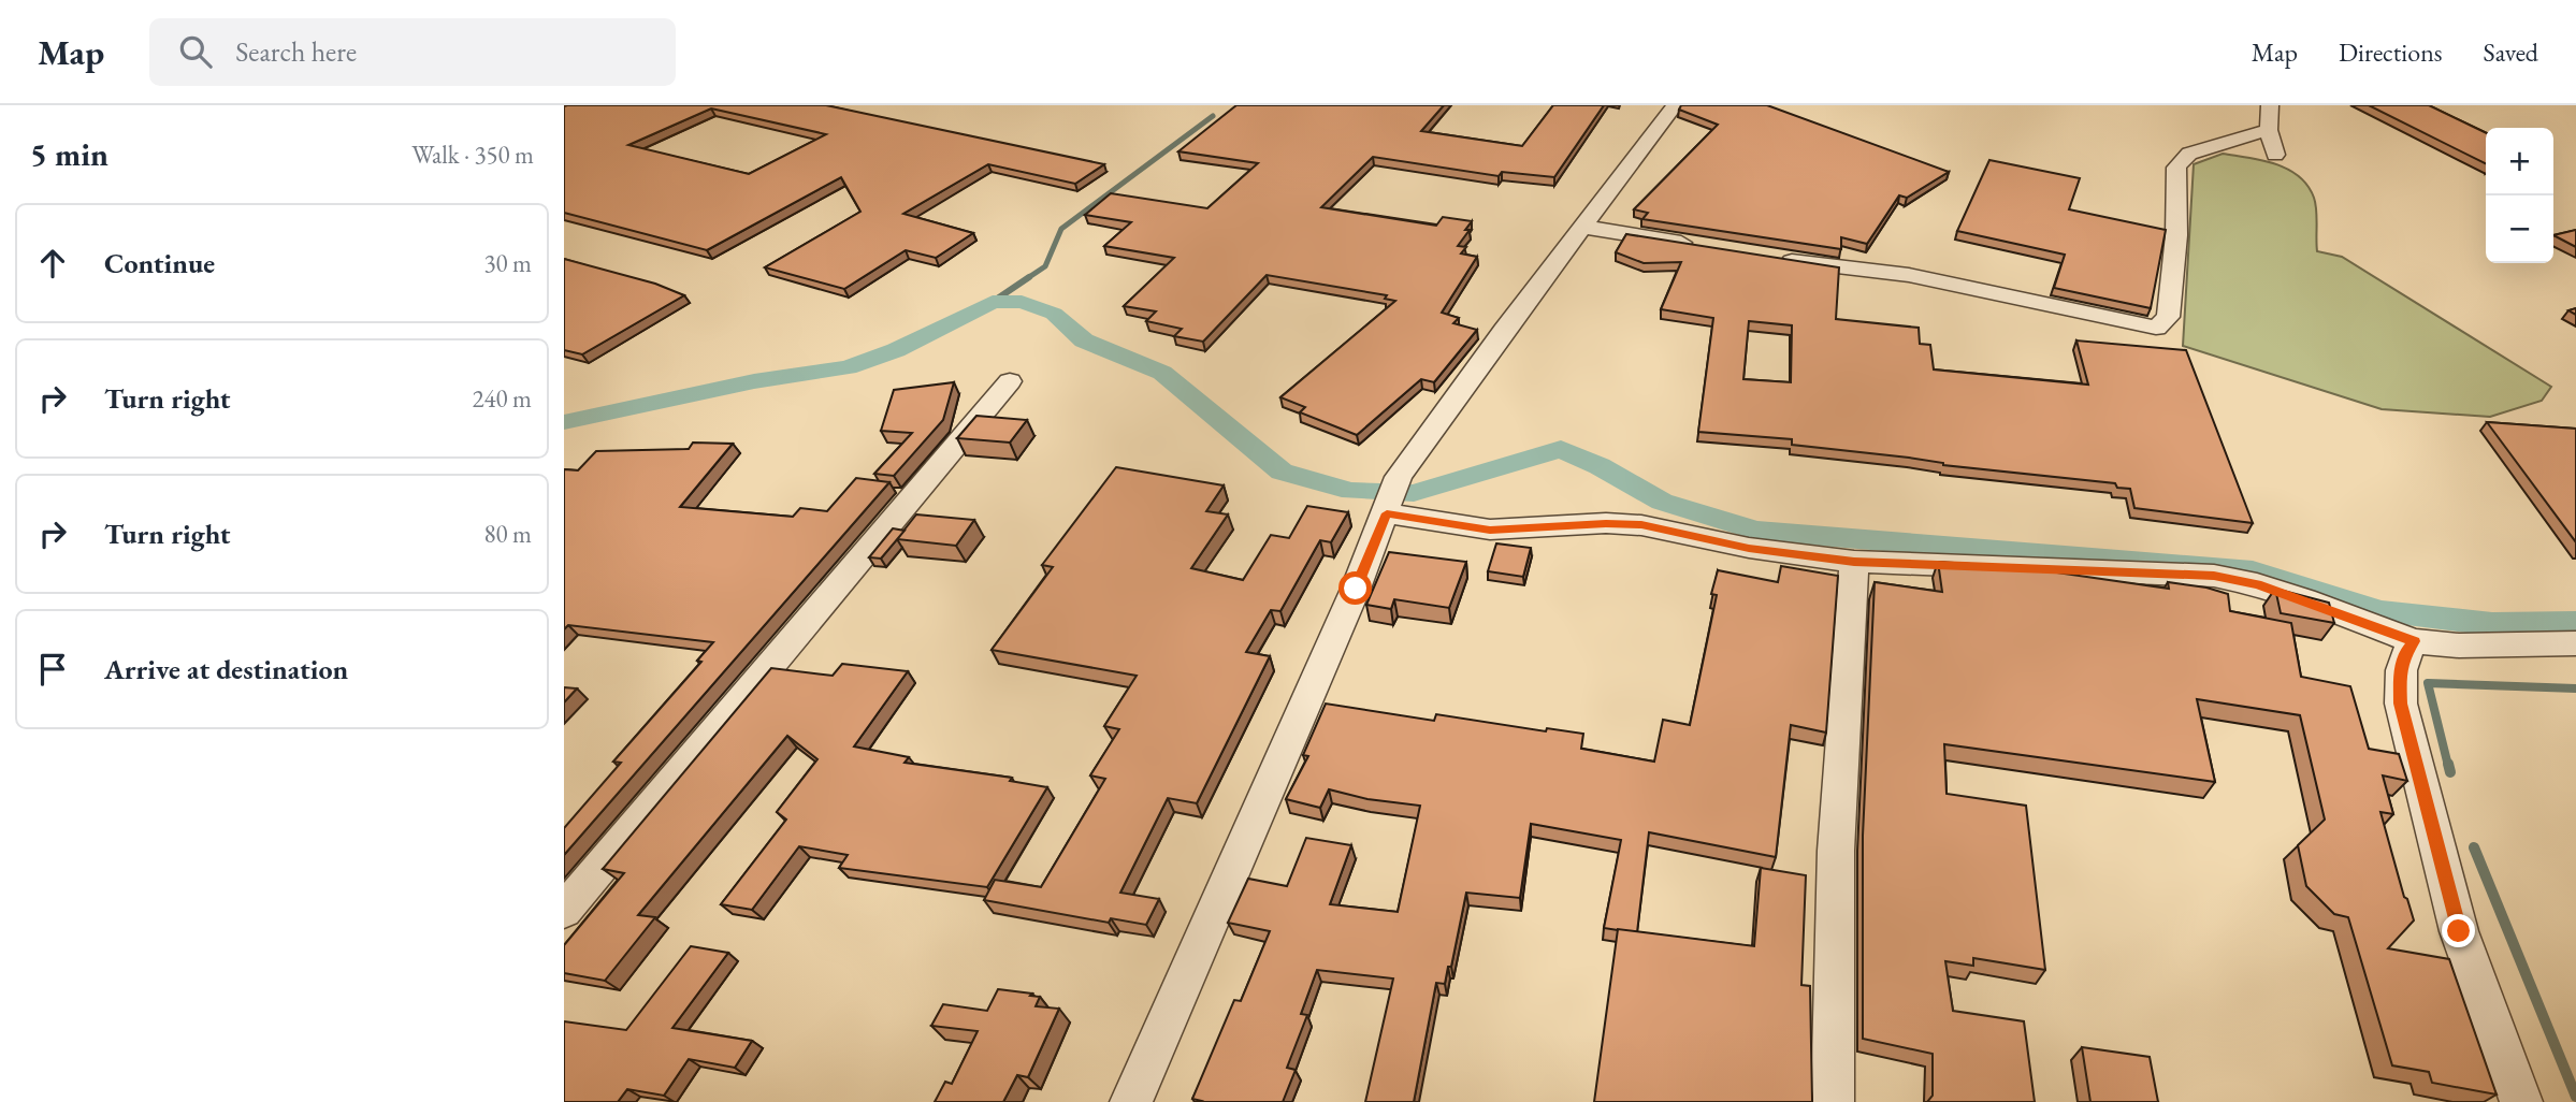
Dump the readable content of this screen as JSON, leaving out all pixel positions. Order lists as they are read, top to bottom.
{
  "page": {
    "header": "Map",
    "search": "Search here",
    "nav": ["Map", "Directions", "Saved"],
    "heading": ["5 min", "Walk · 350 m"],
    "map_buttons": ["+", "−"],
    "list": [
      ["Continue", "30 m"],
      ["Turn right", "240 m"],
      ["Turn right", "80 m"],
      "Arrive at destination"
    ]
  }
}
